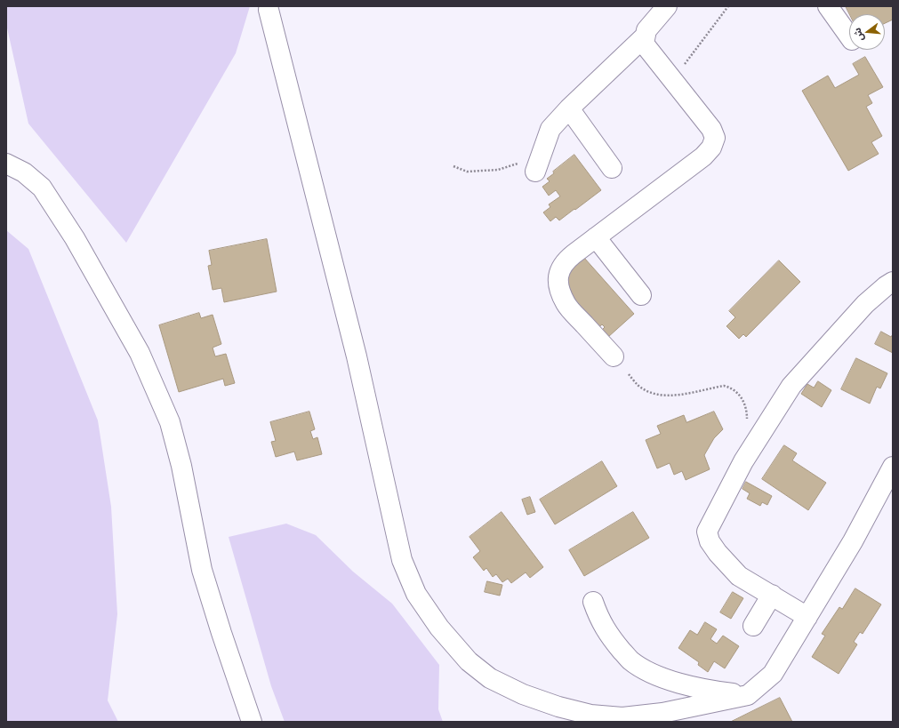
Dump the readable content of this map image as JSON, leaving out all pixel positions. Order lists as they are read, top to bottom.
{
  "north": "left"
}
